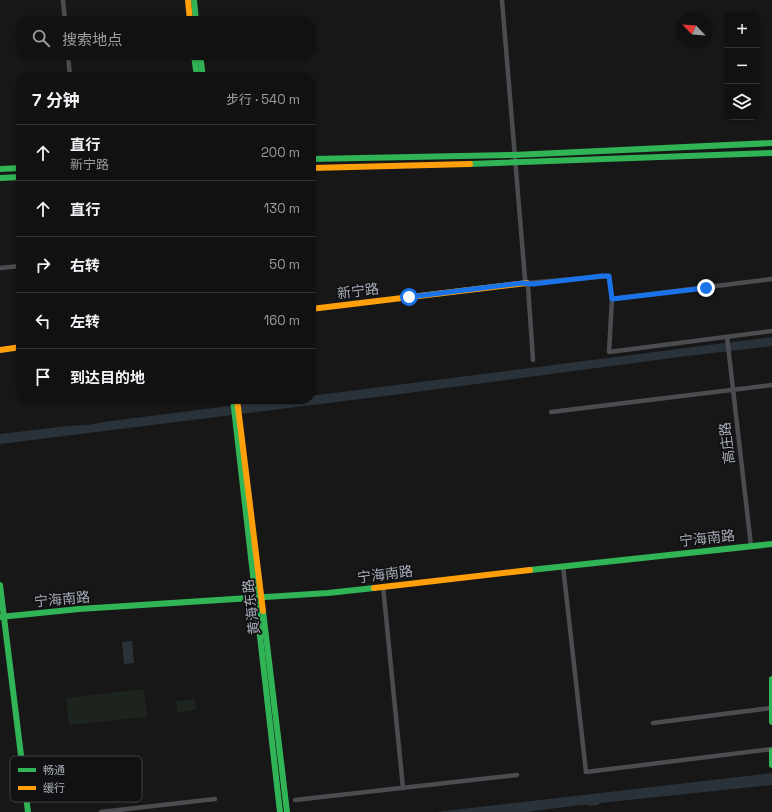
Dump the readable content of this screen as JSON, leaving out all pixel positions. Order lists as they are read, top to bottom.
{
  "streets": {
    "street": [
      "新宁路",
      "高庄路",
      "宁海南路",
      "黄海东路"
    ]
  },
  "crossings": [
    ["高庄路", "宁海南路"],
    ["宁海南路", "黄海东路"]
  ],
  "legend": ["畅通", "缓行"],
  "north": "top left",
  "page": {
    "map_buttons": ["+", "−"],
    "search": "搜索地点",
    "heading": ["7 分钟", "步行 · 540 m"],
    "list": [
      ["直行", "新宁路", "200 m"],
      ["直行", "130 m"],
      ["右转", "50 m"],
      ["左转", "160 m"],
      "到达目的地"
    ]
  }
}
